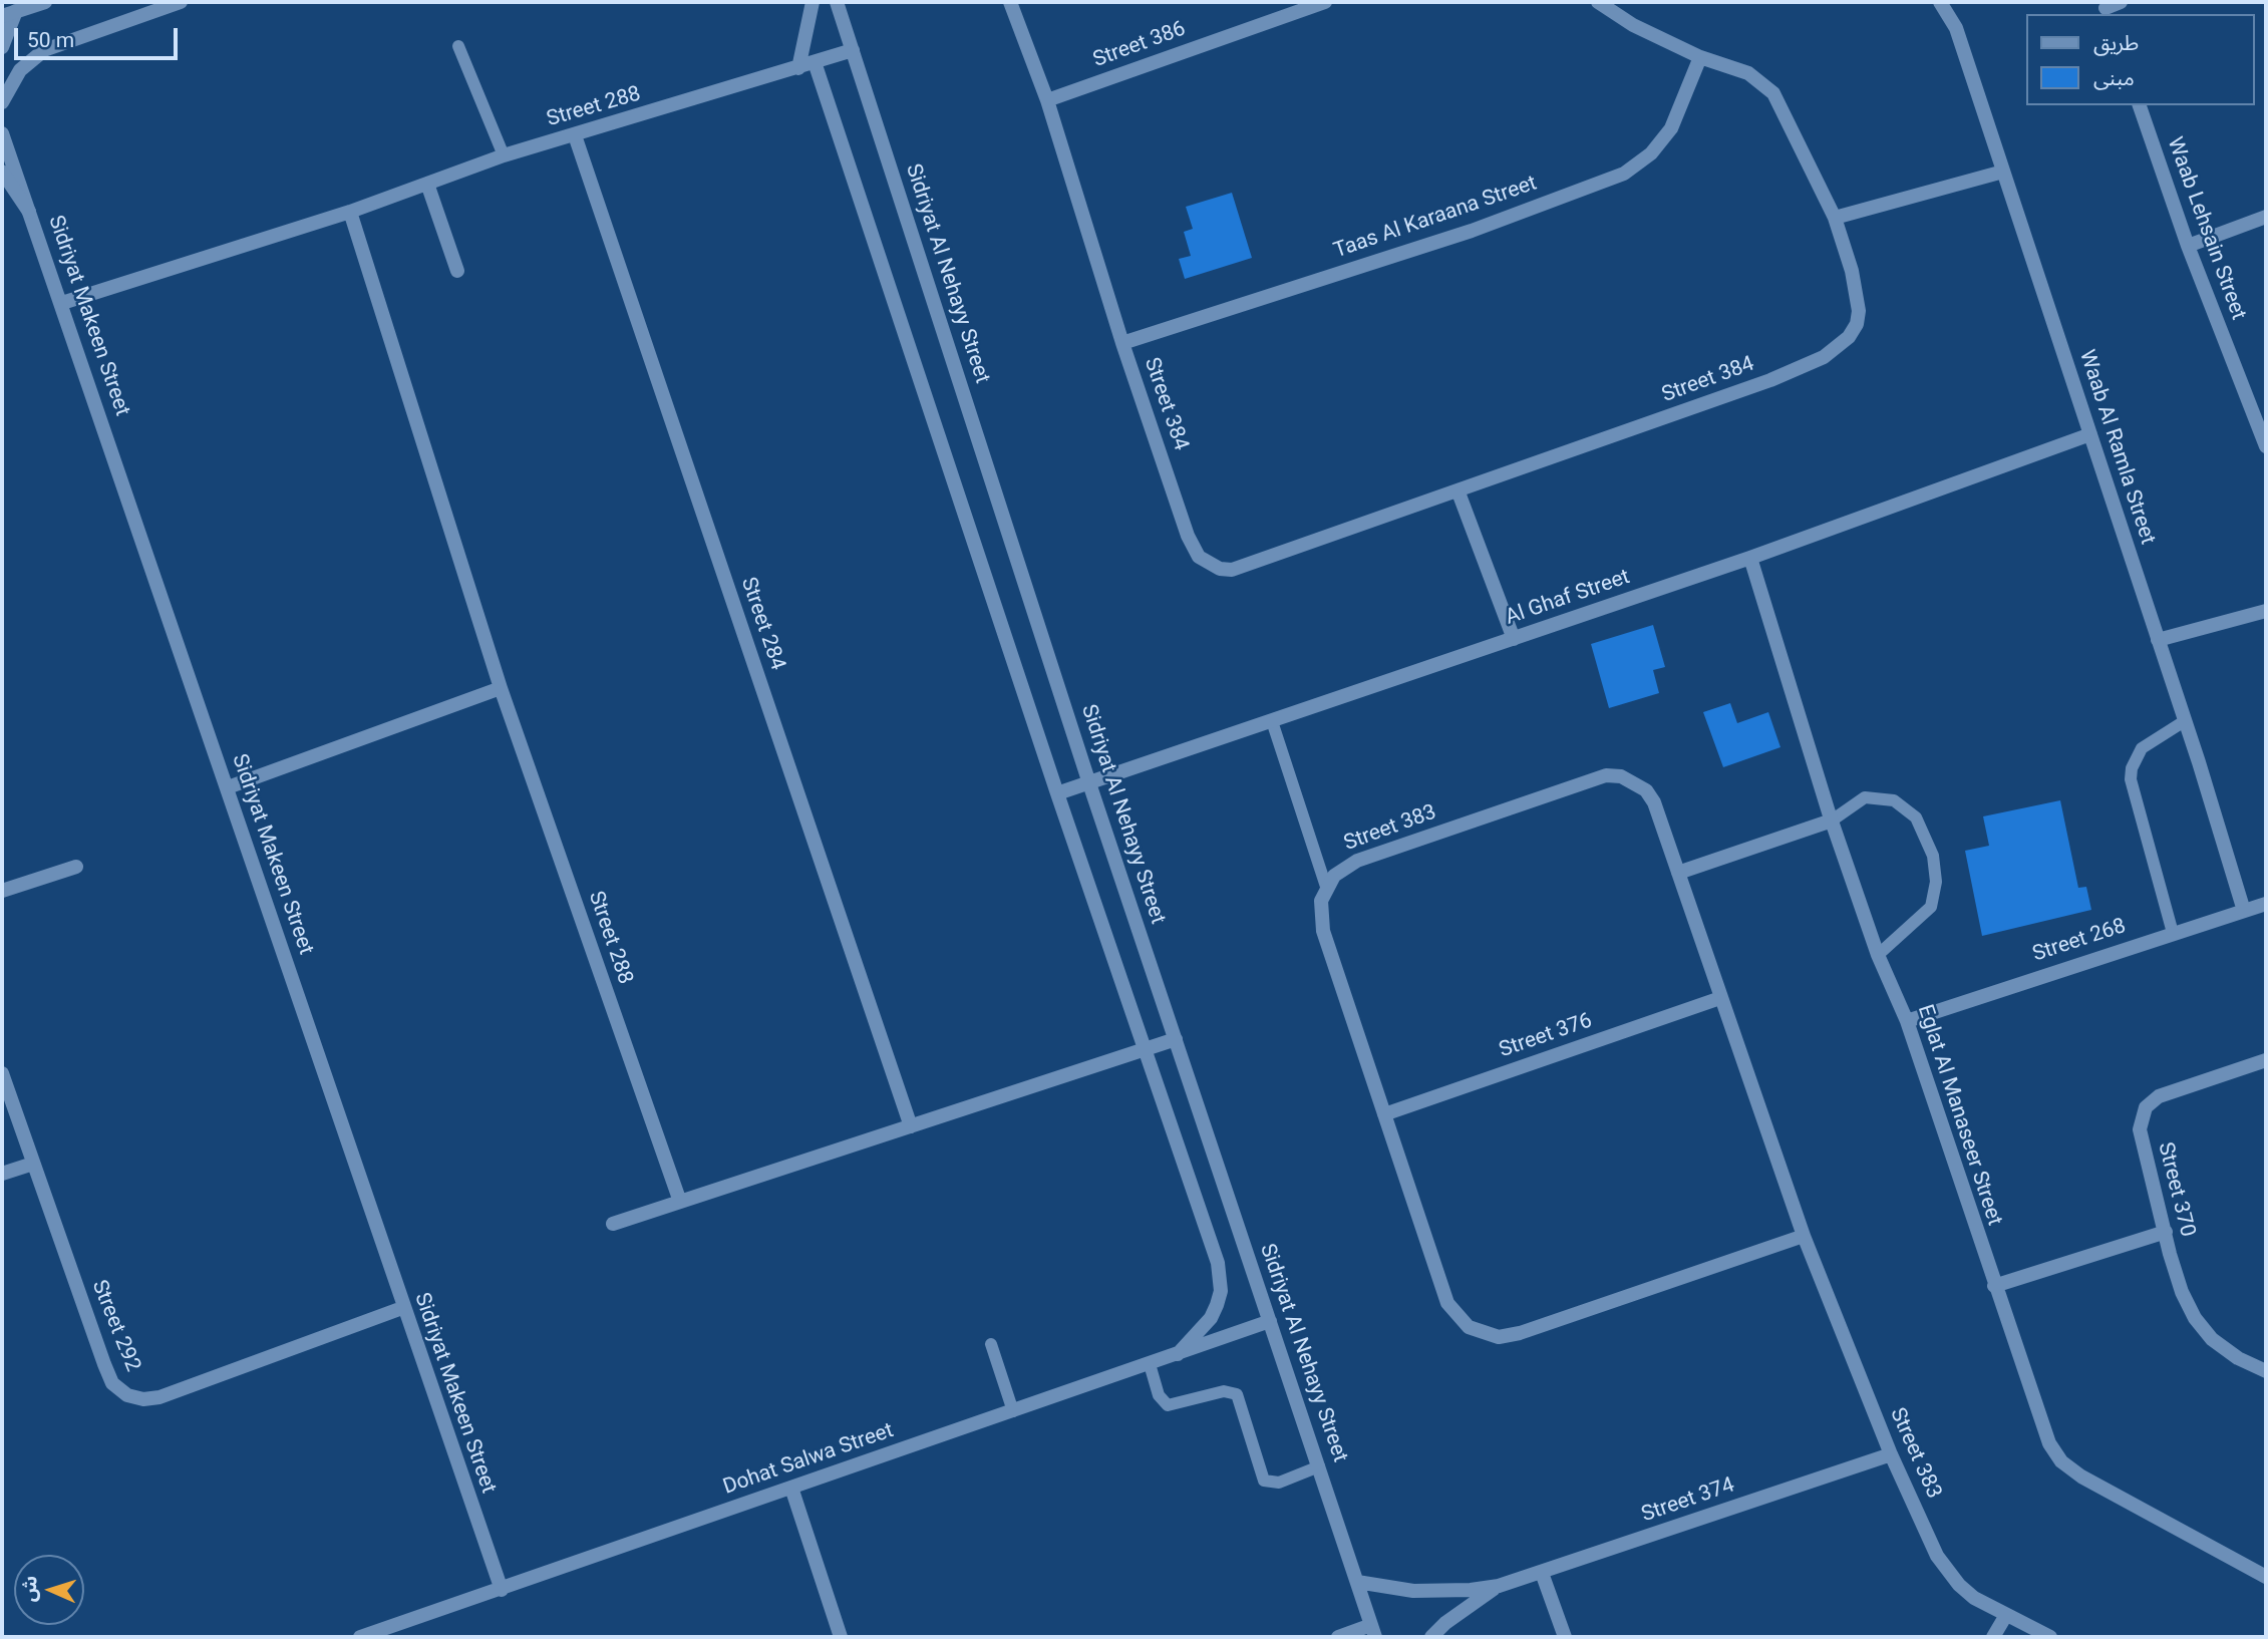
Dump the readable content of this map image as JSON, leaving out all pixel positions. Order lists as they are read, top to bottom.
{
  "streets": {
    "street": [
      "Street 386",
      "Street 288",
      "Taas Al Karaana Street",
      "Waab Lehsain Street",
      "Sidriyat Al Nehayy Street",
      "Sidriyat Makeen Street",
      "Street 384",
      "Waab Al Ramla Street",
      "Al Ghaf Street",
      "Street 284",
      "Street 383",
      "Street 268",
      "Street 376",
      "Eglat Al Manaseer Street",
      "Street 370",
      "Street 292",
      "Dohat Salwa Street",
      "Street 374"
    ]
  },
  "crossings": [
    ["Street 386", "Street 384"],
    ["Street 288", "Sidriyat Al Nehayy Street"],
    ["Street 288", "Sidriyat Makeen Street"],
    ["Street 288", "Street 284"],
    ["Taas Al Karaana Street", "Street 384"],
    ["Sidriyat Al Nehayy Street", "Al Ghaf Street"],
    ["Sidriyat Al Nehayy Street", "Dohat Salwa Street"],
    ["Sidriyat Al Nehayy Street", "Street 374"],
    ["Sidriyat Makeen Street", "Street 292"],
    ["Sidriyat Makeen Street", "Dohat Salwa Street"],
    ["Waab Al Ramla Street", "Al Ghaf Street"],
    ["Waab Al Ramla Street", "Street 268"],
    ["Al Ghaf Street", "Eglat Al Manaseer Street"],
    ["Street 383", "Street 376"],
    ["Street 383", "Street 374"],
    ["Street 268", "Eglat Al Manaseer Street"]
  ],
  "legend": ["طريق", "مبنى"],
  "scale_bar": "50 m",
  "north": "left"
}
